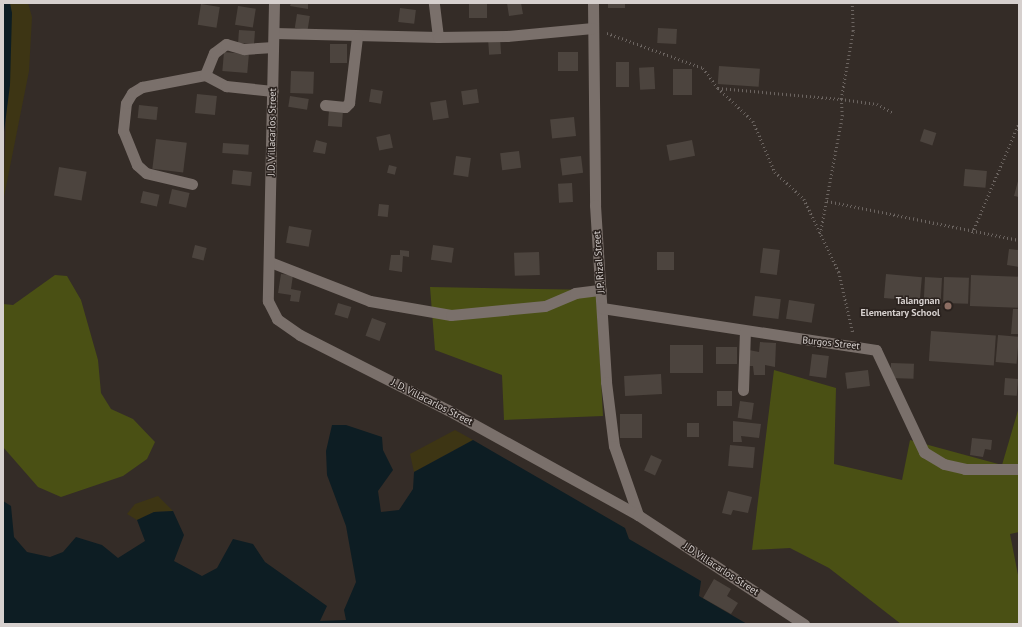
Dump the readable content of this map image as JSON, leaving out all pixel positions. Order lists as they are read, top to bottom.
{
  "streets": {
    "street": [
      "J.D. Villacarlos Street",
      "J.P. Rizal Street",
      "Burgos Street",
      "J. D. Villacarlos Street"
    ]
  },
  "crossings": [
    ["J.D. Villacarlos Street", "J.P. Rizal Street"],
    ["J.D. Villacarlos Street", "J. D. Villacarlos Street"],
    ["J.P. Rizal Street", "Burgos Street"],
    ["J.P. Rizal Street", "J. D. Villacarlos Street"]
  ],
  "places": ["Talangnan Elementary School"]
}
